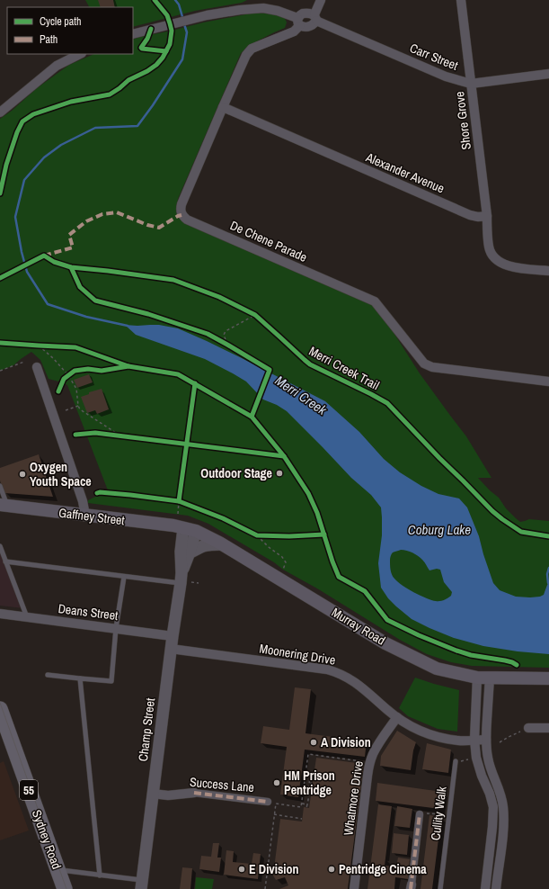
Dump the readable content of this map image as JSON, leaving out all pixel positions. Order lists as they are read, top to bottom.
{
  "streets": {
    "highway": ["55", "Sydney Road"],
    "main road": ["Gaffney Street", "Murray Road"],
    "street": [
      "Carr Street",
      "Shore Grove",
      "Alexander Avenue",
      "De Chene Parade",
      "Deans Street",
      "Moonering Drive",
      "Champ Street",
      "Success Lane",
      "Whatmore Drive"
    ],
    "lane": ["Cullity Walk"],
    "cycle path": ["Merri Creek Trail"]
  },
  "crossings": [
    ["Carr Street", "Shore Grove"],
    ["Carr Street", "De Chene Parade"],
    ["Shore Grove", "Alexander Avenue"],
    ["Alexander Avenue", "De Chene Parade"],
    ["Gaffney Street", "Murray Road"],
    ["Gaffney Street", "Champ Street"],
    ["Deans Street", "Champ Street"],
    ["Murray Road", "Champ Street"],
    ["Moonering Drive", "Champ Street"],
    ["Moonering Drive", "Whatmore Drive"],
    ["Champ Street", "Success Lane"]
  ],
  "water": ["Merri Creek", "Coburg Lake"],
  "places": [
    "Outdoor Stage",
    "Oxygen Youth Space",
    "A Division",
    "HM Prison Pentridge",
    "E Division",
    "Pentridge Cinema"
  ],
  "legend": ["Cycle path", "Path"]
}
